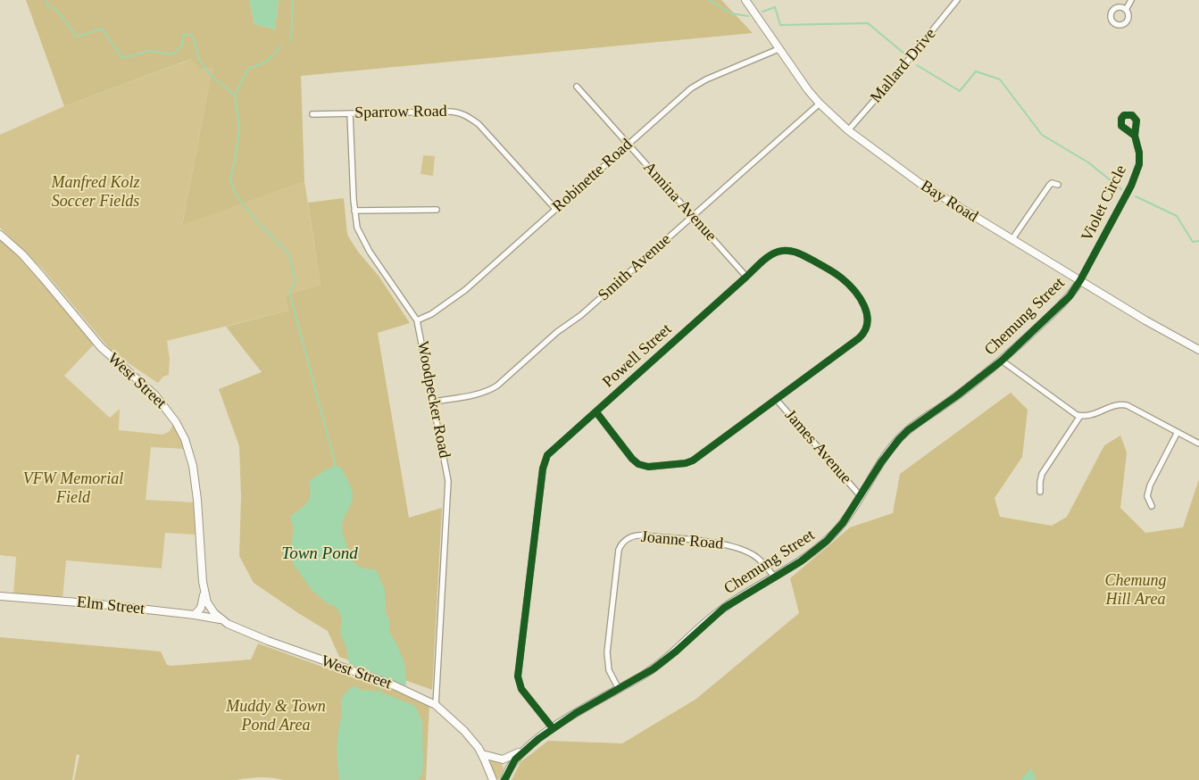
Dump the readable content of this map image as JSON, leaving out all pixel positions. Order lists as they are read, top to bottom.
{
  "streets": {
    "street": [
      "Mallard Drive",
      "Sparrow Road",
      "Robinette Road",
      "Annina Avenue",
      "Bay Road",
      "Violet Circle",
      "Smith Avenue",
      "Chemung Street",
      "Powell Street",
      "West Street",
      "Woodpecker Road",
      "James Avenue",
      "Joanne Road",
      "Elm Street"
    ]
  },
  "crossings": [
    ["Mallard Drive", "Bay Road"],
    ["Sparrow Road", "Robinette Road"],
    ["Sparrow Road", "Woodpecker Road"],
    ["Robinette Road", "Annina Avenue"],
    ["Robinette Road", "Bay Road"],
    ["Robinette Road", "Woodpecker Road"],
    ["Annina Avenue", "Smith Avenue"],
    ["Annina Avenue", "Powell Street"],
    ["Bay Road", "Violet Circle"],
    ["Bay Road", "Smith Avenue"],
    ["Bay Road", "Chemung Street"],
    ["Violet Circle", "Chemung Street"],
    ["Smith Avenue", "Woodpecker Road"],
    ["Chemung Street", "Powell Street"],
    ["Chemung Street", "West Street"],
    ["Chemung Street", "James Avenue"],
    ["Chemung Street", "Joanne Road"],
    ["Powell Street", "James Avenue"],
    ["West Street", "Woodpecker Road"],
    ["West Street", "Elm Street"]
  ],
  "water": ["Town Pond"],
  "parks": [
    "Manfred Kolz Soccer Fields",
    "VFW Memorial Field",
    "Chemung Hill Area",
    "Muddy & Town Pond Area"
  ]
}
